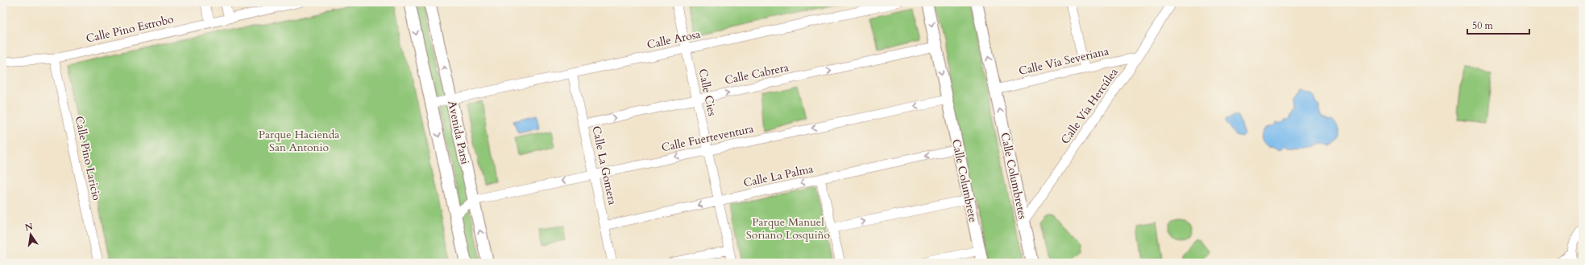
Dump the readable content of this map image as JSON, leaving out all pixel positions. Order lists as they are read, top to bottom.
{
  "streets": {
    "street": [
      "Calle Pino Estrobo",
      "Calle Arosa",
      "Calle Vía Severiana",
      "Calle Cabrera",
      "Calle Cies",
      "Calle Vía Hercúlea",
      "Avenida Parsi",
      "Calle Fuerteventura",
      "Calle Pino Laricio",
      "Calle La Gomera",
      "Calle La Palma",
      "Calle Columbretes",
      "Calle Columbrete"
    ]
  },
  "crossings": [
    ["Calle Pino Estrobo", "Calle Pino Laricio"],
    ["Calle Arosa", "Calle Cies"],
    ["Calle Arosa", "Avenida Parsi"],
    ["Calle Arosa", "Calle La Gomera"],
    ["Calle Vía Severiana", "Calle Vía Hercúlea"],
    ["Calle Vía Severiana", "Calle Columbretes"],
    ["Calle Cabrera", "Calle Cies"],
    ["Calle Cabrera", "Calle La Gomera"],
    ["Calle Cabrera", "Calle Columbrete"],
    ["Calle Cies", "Calle Fuerteventura"],
    ["Calle Cies", "Calle La Palma"],
    ["Calle Vía Hercúlea", "Calle Columbretes"],
    ["Avenida Parsi", "Calle Fuerteventura"],
    ["Calle Fuerteventura", "Calle La Gomera"],
    ["Calle Fuerteventura", "Calle Columbrete"],
    ["Calle La Gomera", "Calle La Palma"],
    ["Calle La Palma", "Calle Columbrete"]
  ],
  "one_way": ["Calle Cabrera", "Calle Fuerteventura", "Calle Columbrete"],
  "parks": ["Parque Hacienda San Antonio", "Parque Manuel Soriano Losquiño"],
  "scale_bar": "50 m",
  "north": "top"
}
